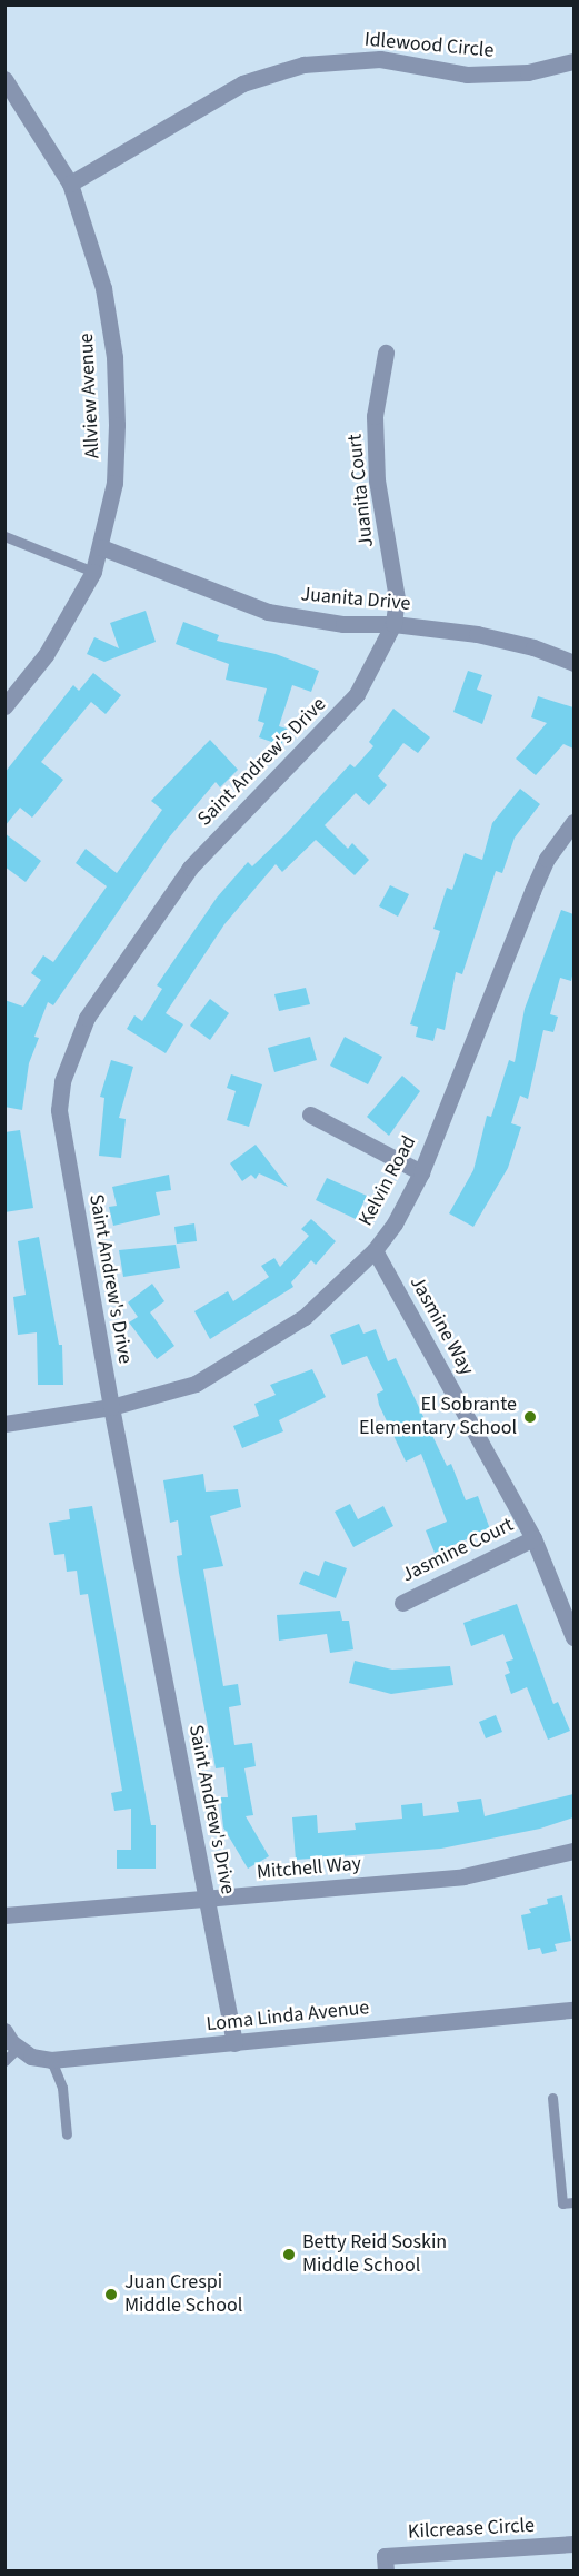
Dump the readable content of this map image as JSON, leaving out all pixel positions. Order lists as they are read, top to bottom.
{
  "streets": {
    "street": [
      "Idlewood Circle",
      "Allview Avenue",
      "Juanita Court",
      "Juanita Drive",
      "Saint Andrew's Drive",
      "Kelvin Road",
      "Jasmine Way",
      "Jasmine Court",
      "Mitchell Way",
      "Loma Linda Avenue",
      "Kilcrease Circle"
    ]
  },
  "crossings": [
    ["Idlewood Circle", "Allview Avenue"],
    ["Allview Avenue", "Juanita Drive"],
    ["Juanita Court", "Juanita Drive"],
    ["Juanita Court", "Saint Andrew's Drive"],
    ["Juanita Drive", "Saint Andrew's Drive"],
    ["Saint Andrew's Drive", "Kelvin Road"],
    ["Saint Andrew's Drive", "Mitchell Way"],
    ["Saint Andrew's Drive", "Loma Linda Avenue"],
    ["Kelvin Road", "Jasmine Way"],
    ["Jasmine Way", "Jasmine Court"]
  ],
  "places": ["El Sobrante Elementary School", "Betty Reid Soskin Middle School", "Juan Crespi Middle School"]
}
